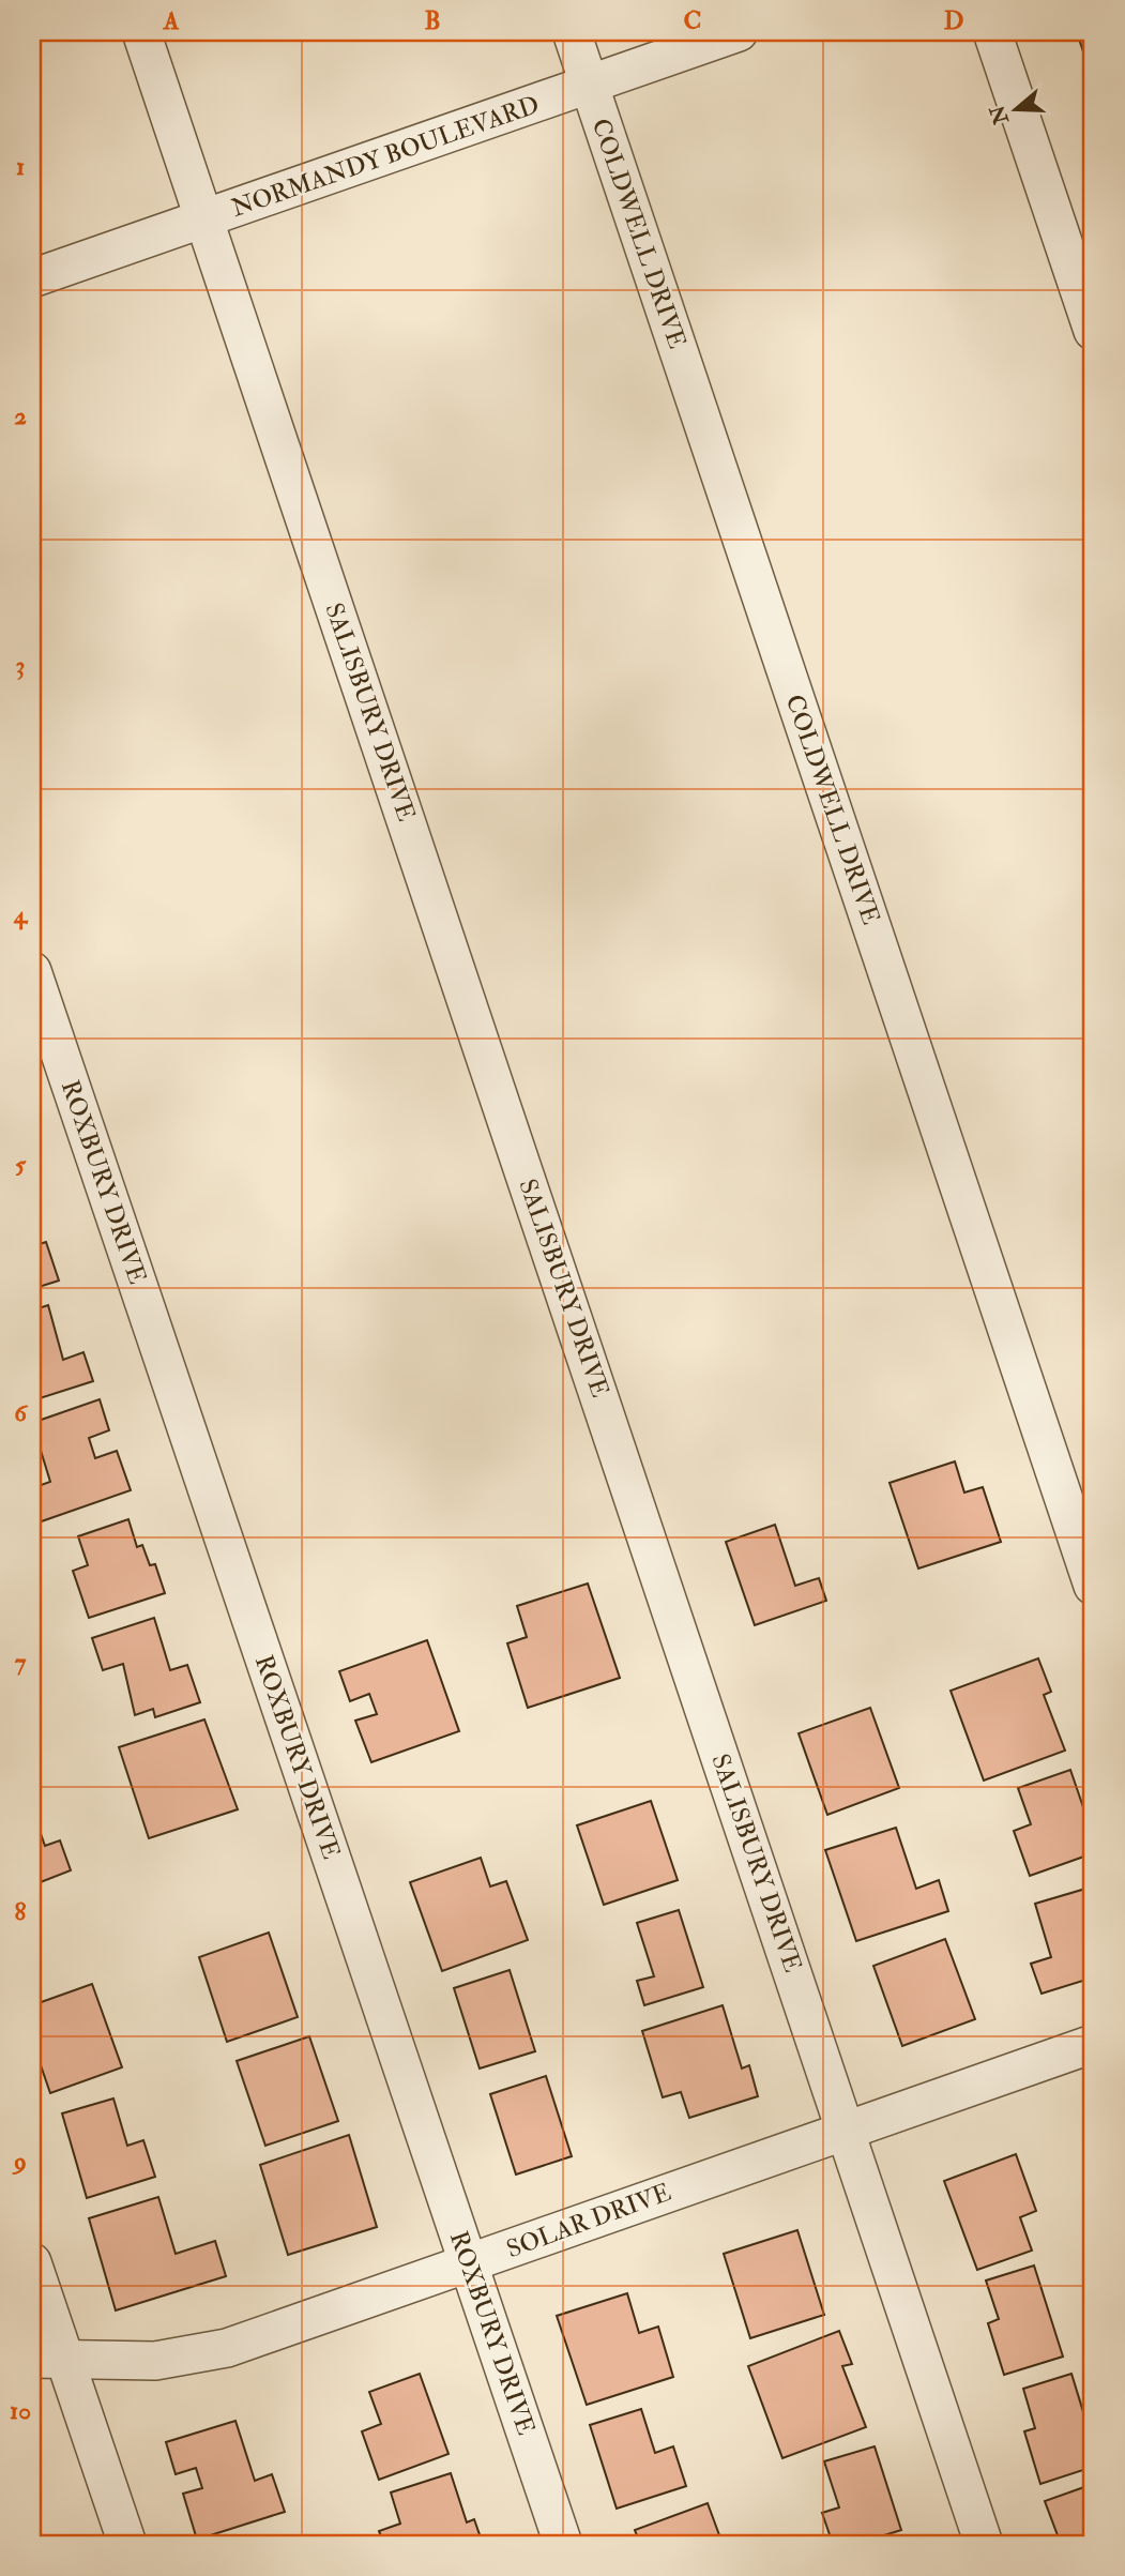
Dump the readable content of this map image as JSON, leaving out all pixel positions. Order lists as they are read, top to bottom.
{
  "streets": {
    "street": [
      "NORMANDY BOULEVARD",
      "COLDWELL DRIVE",
      "SALISBURY DRIVE",
      "ROXBURY DRIVE",
      "SOLAR DRIVE"
    ]
  },
  "crossings": [
    ["NORMANDY BOULEVARD", "COLDWELL DRIVE"],
    ["NORMANDY BOULEVARD", "SALISBURY DRIVE"],
    ["SALISBURY DRIVE", "SOLAR DRIVE"],
    ["ROXBURY DRIVE", "SOLAR DRIVE"]
  ],
  "north": "left",
  "grid": {
    "columns": [
      "A",
      "B",
      "C",
      "D"
    ],
    "rows": [
      "1",
      "2",
      "3",
      "4",
      "5",
      "6",
      "7",
      "8",
      "9",
      "10"
    ]
  }
}
